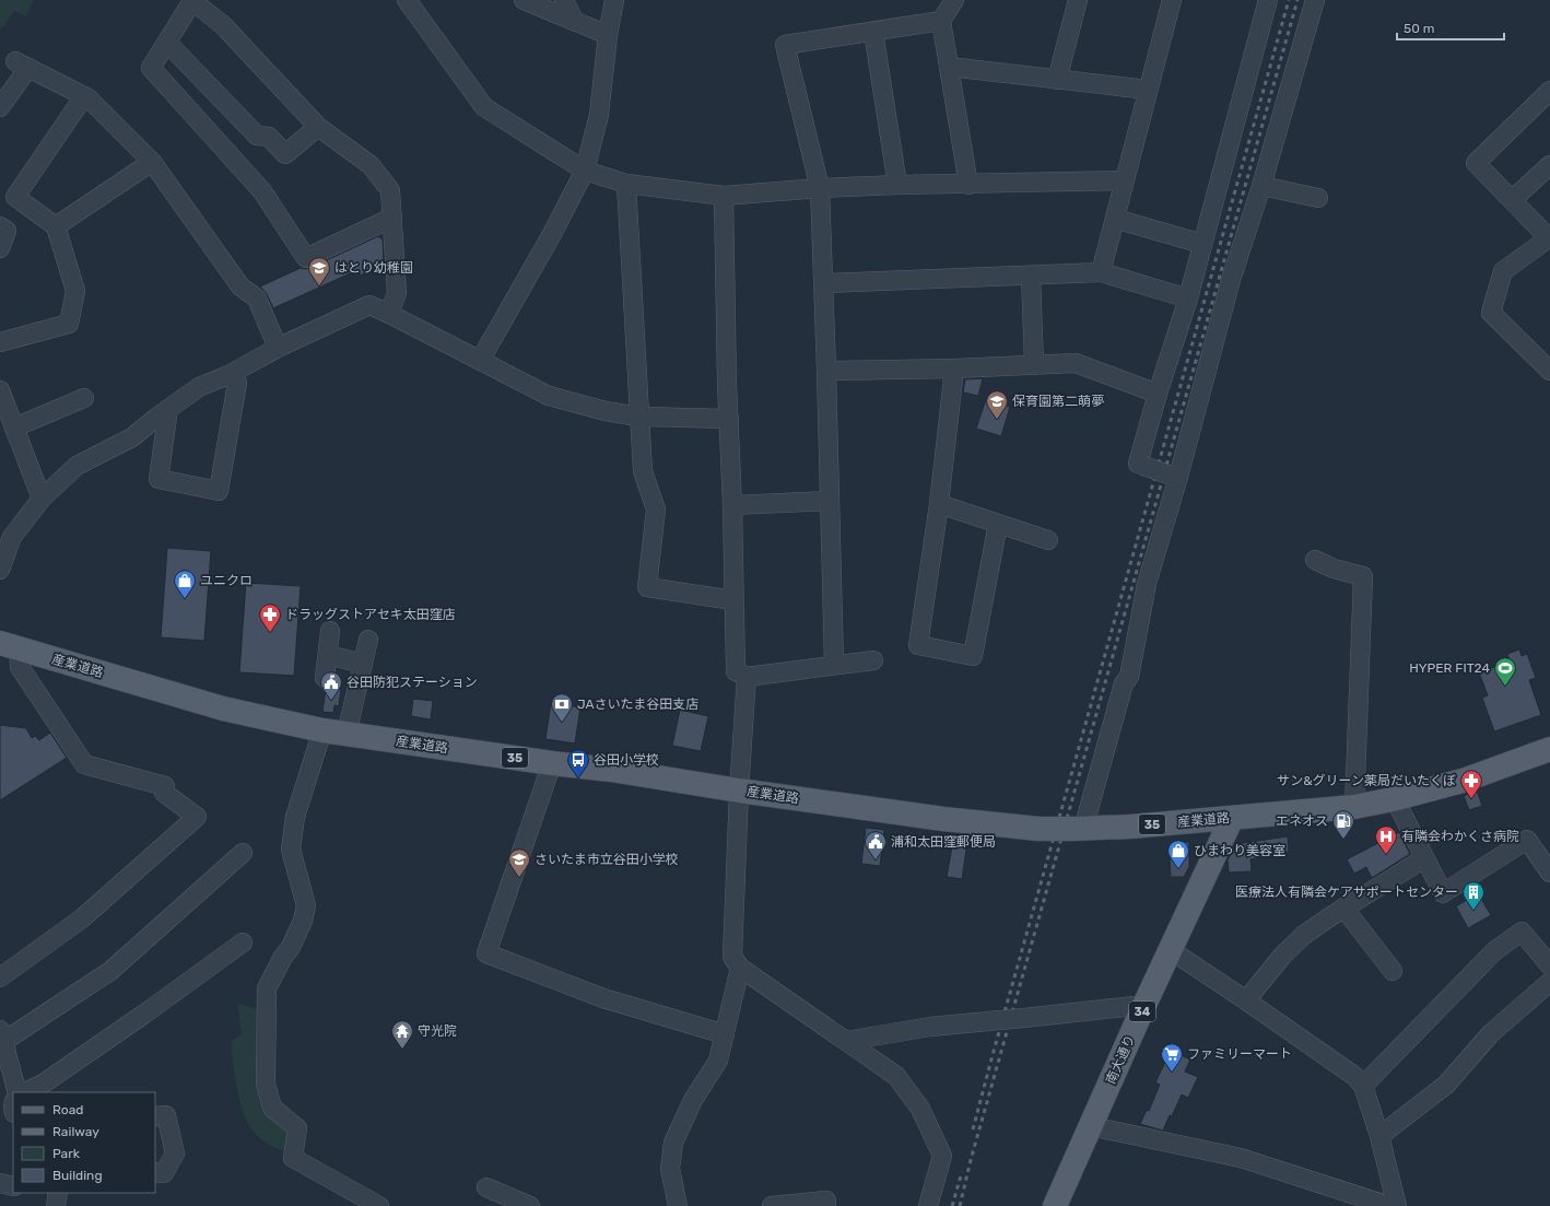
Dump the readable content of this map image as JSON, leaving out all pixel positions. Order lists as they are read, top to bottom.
{
  "streets": {
    "main road": [
      "産業道路",
      "35",
      "34",
      "南大通り"
    ]
  },
  "crossings": [
    ["産業道路", "南大通り"]
  ],
  "places": {
    "school or university": ["はとり幼稚園", "保育園第二萌夢", "さいたま市立谷田小学校"],
    "shop": ["ユニクロ", "ひまわり美容室"],
    "pharmacy": ["ドラッグストアセキ太田窪店", "サン&グリーン薬局だいたくぼ"],
    "sports": ["HYPER FIT24"],
    "public building": ["谷田防犯ステーション", "浦和太田窪郵便局"],
    "bank": ["JAさいたま谷田支店"],
    "bus stop": ["谷田小学校"],
    "fuel station": ["エネオス"],
    "hospital": ["有隣会わかくさ病院"],
    "building": ["医療法人有隣会ケアサポートセンター"],
    "temple": ["守光院"],
    "supermarket": ["ファミリーマート"]
  },
  "legend": [
    "Road",
    "Railway",
    "Park",
    "Building"
  ],
  "scale_bar": "50 m"
}
